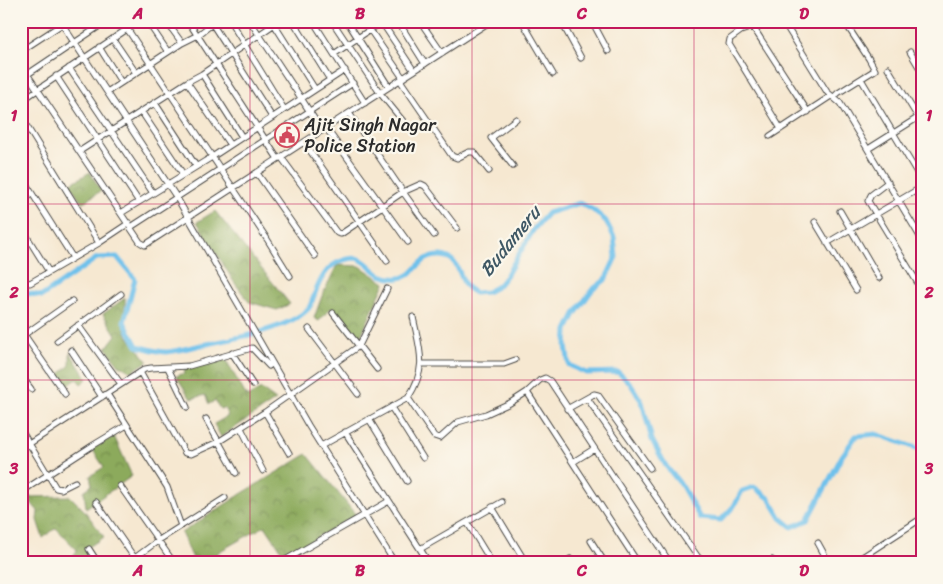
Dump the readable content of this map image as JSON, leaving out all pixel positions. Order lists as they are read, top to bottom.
{
  "water": ["Budameru"],
  "places": {
    "public building": ["Ajit Singh Nagar Police Station"]
  },
  "grid": {
    "columns": [
      "A",
      "B",
      "C",
      "D"
    ],
    "rows": ["1", "2", "3"]
  }
}
